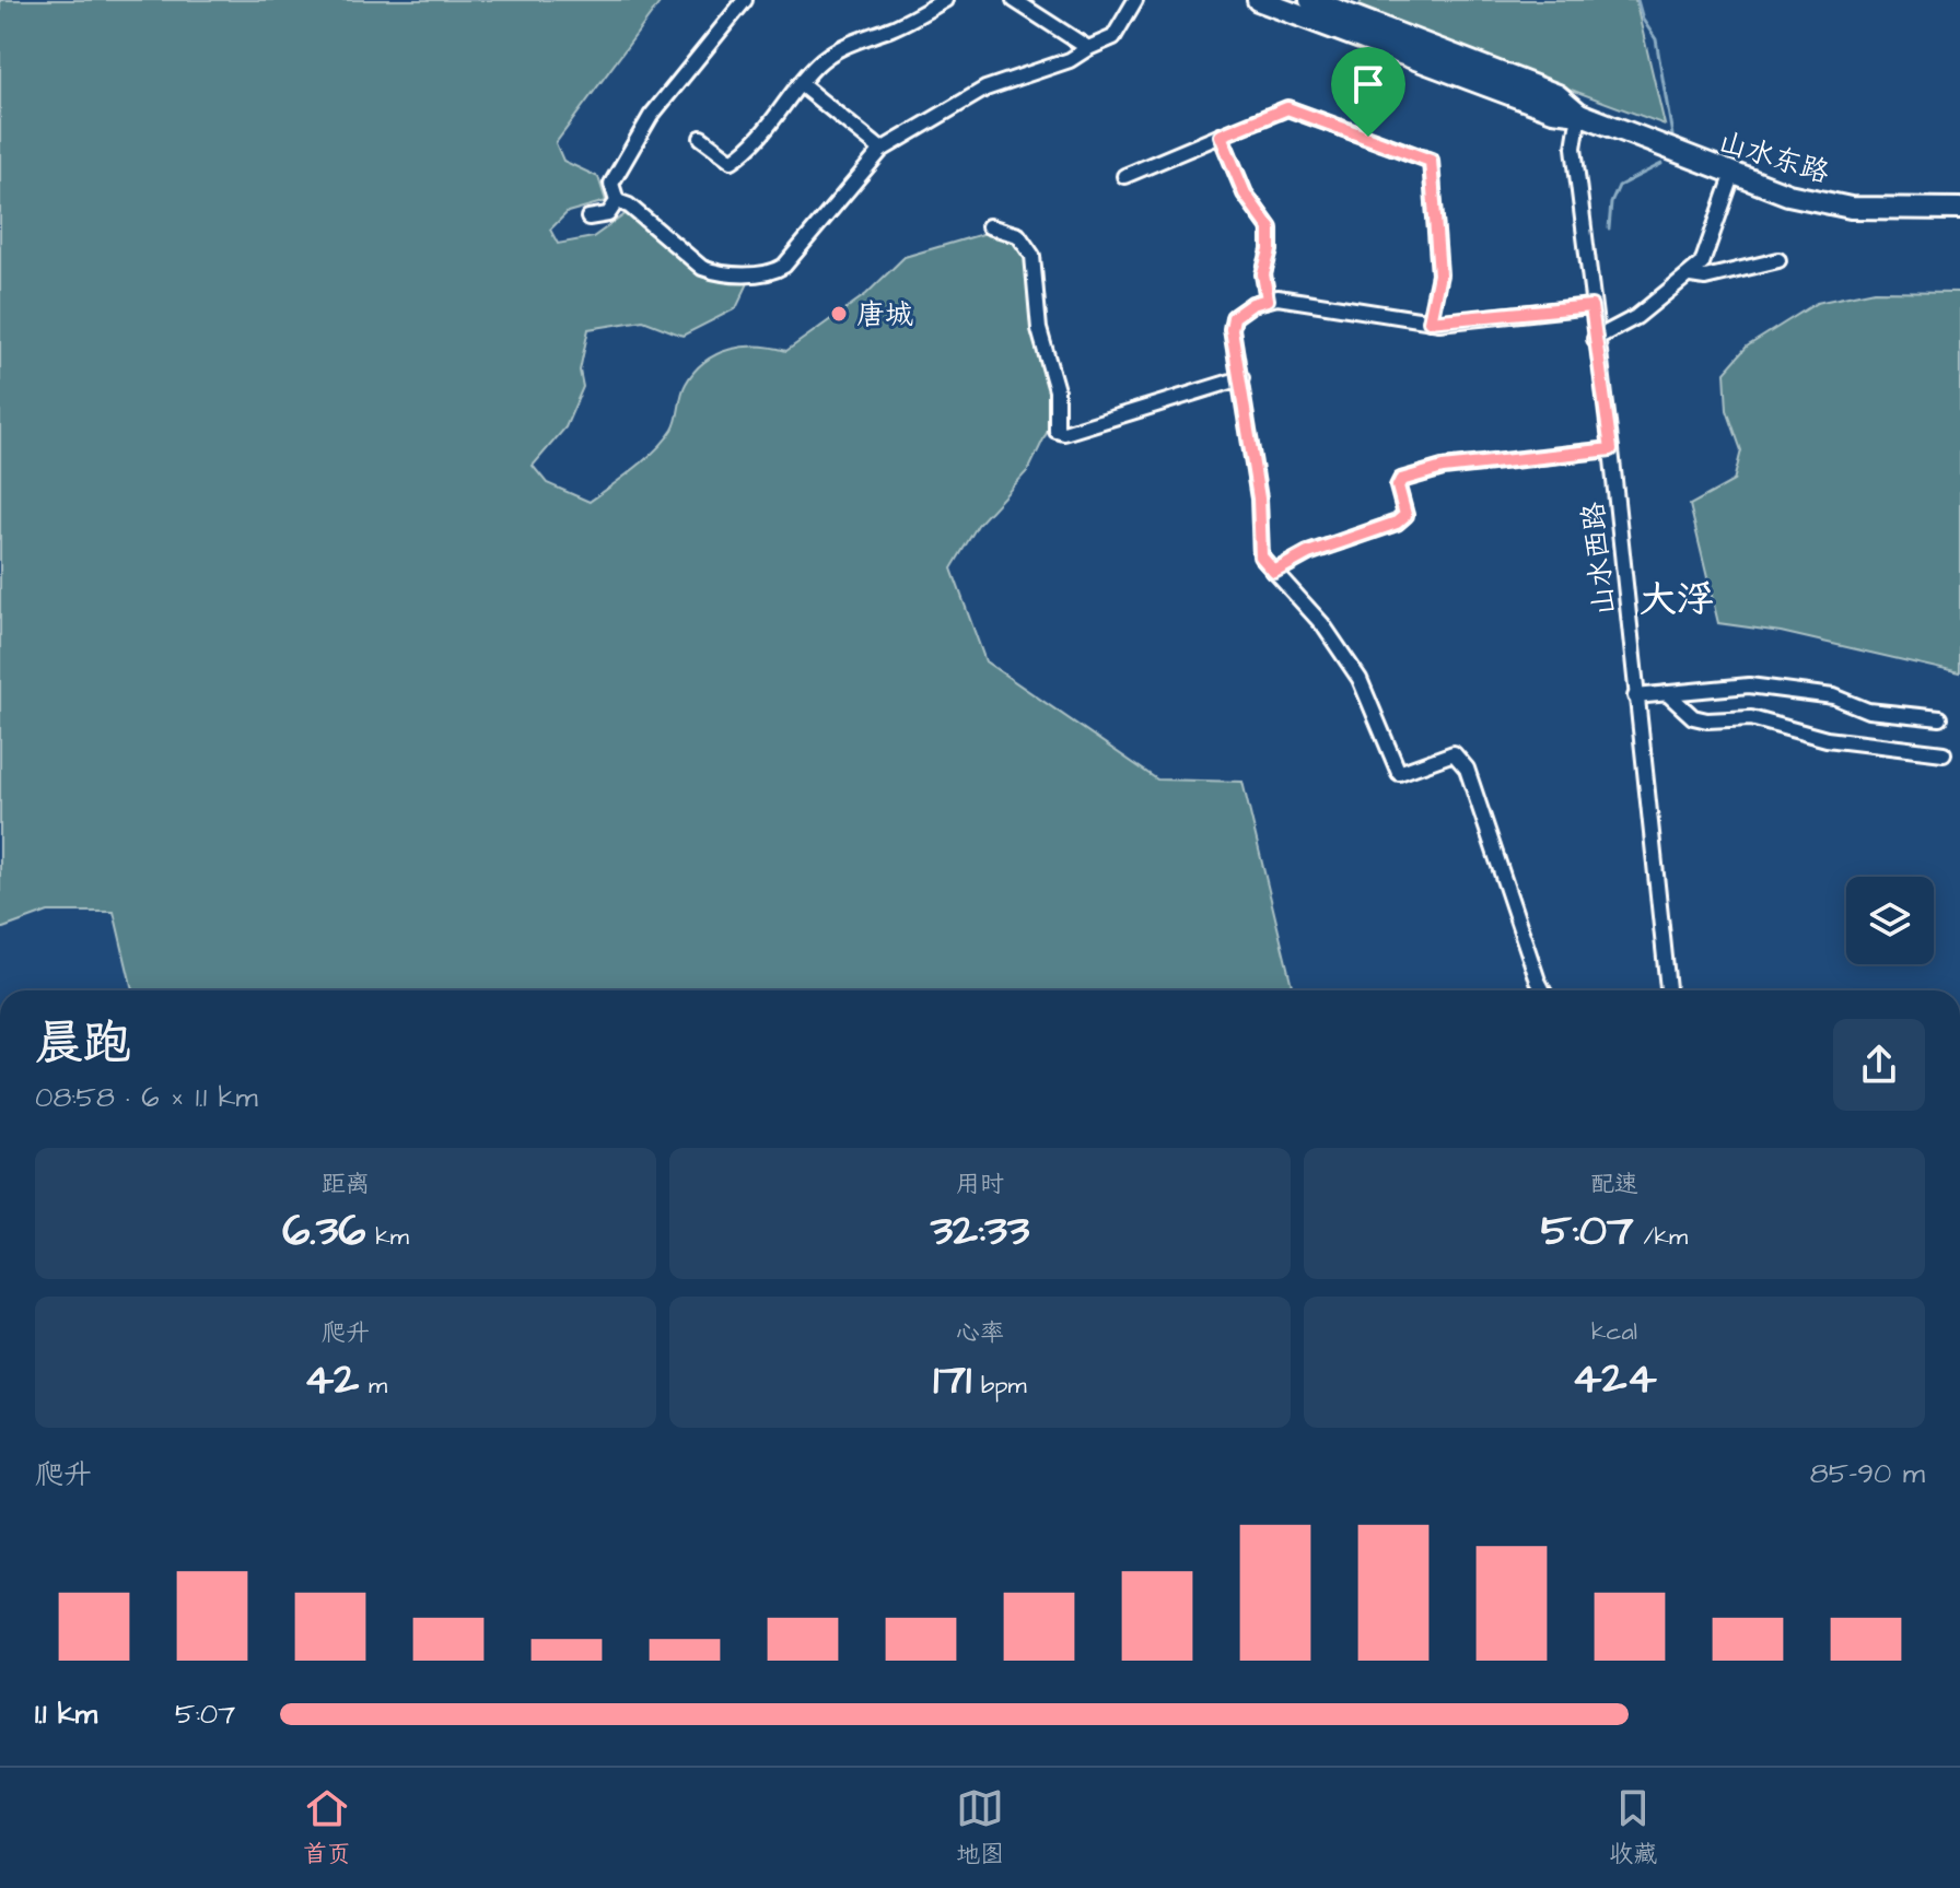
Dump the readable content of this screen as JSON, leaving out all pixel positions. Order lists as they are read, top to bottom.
{
  "streets": {
    "highway": ["山水东路"],
    "street": ["山水西路"]
  },
  "crossings": [
    ["山水东路", "山水西路"]
  ],
  "districts": ["大浮"],
  "places": ["唐城"],
  "page": {
    "heading": ["晨跑", "08:58 · 6 × 1.1 km"],
    "stats": [
      ["距离", "6.36 km"],
      ["用时", "32:33"],
      ["配速", "5:07 /km"],
      ["爬升", "42 m"],
      ["心率", "171 bpm"],
      ["kcal", "424"]
    ],
    "chart": ["爬升", "85–90 m"],
    "list": [
      {
        "name": "1.1 km",
        "note": "5:07"
      }
    ],
    "tabs": ["首页", "地图", "收藏"]
  }
}
